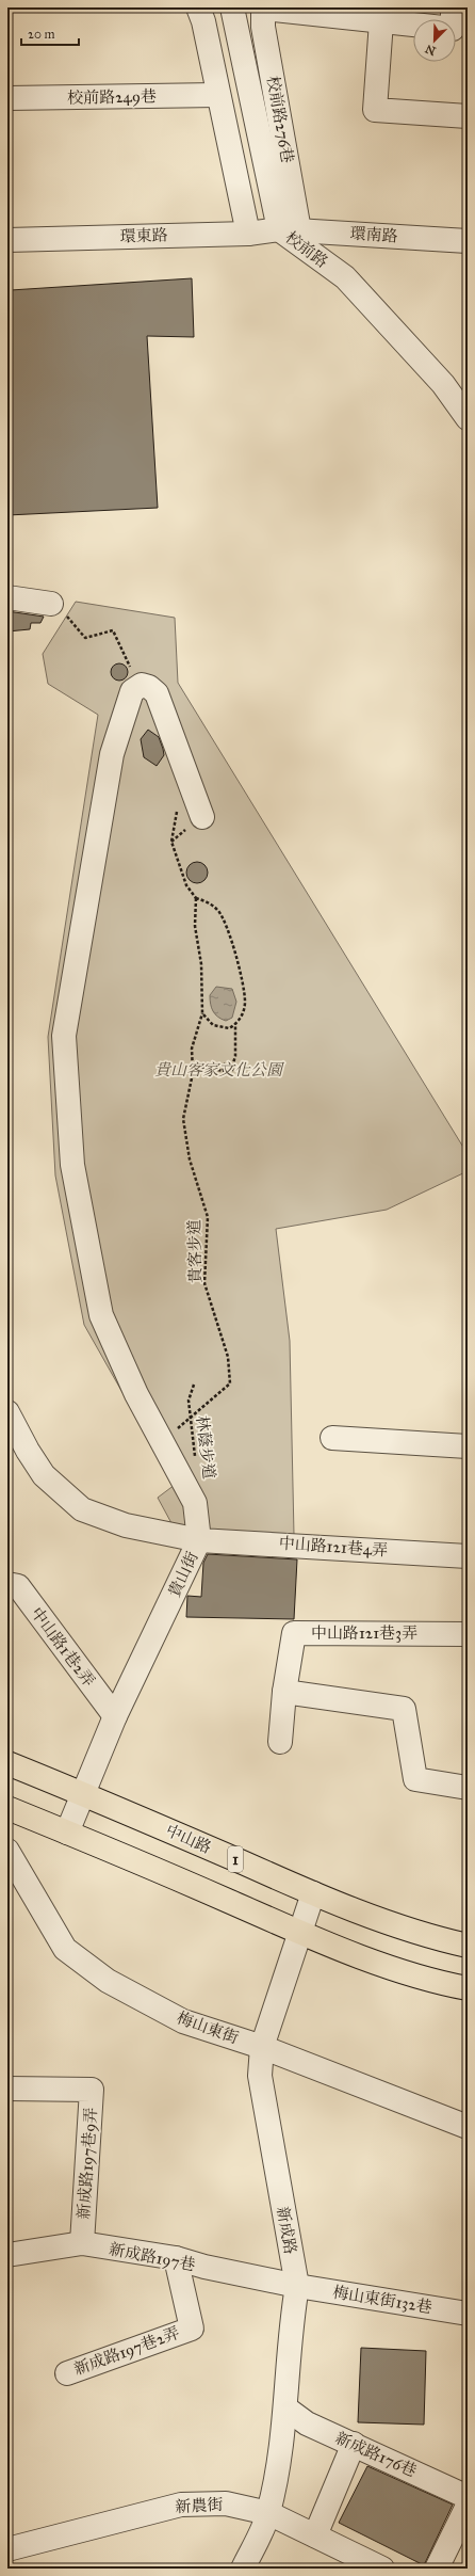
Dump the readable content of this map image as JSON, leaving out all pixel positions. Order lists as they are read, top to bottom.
{
  "streets": {
    "main road": ["中山路", "1"],
    "street": [
      "校前路249巷",
      "校前路276巷",
      "環南路",
      "環東路",
      "校前路",
      "中山路121巷4弄",
      "貴山街",
      "中山路121巷3弄",
      "中山路1巷2弄",
      "梅山東街",
      "新成路197巷9弄",
      "新成路",
      "新成路197巷",
      "梅山東街132巷",
      "新成路197巷2弄",
      "新成路176巷",
      "新農街"
    ],
    "path": ["貴客步道", "林蔭步道"]
  },
  "crossings": [
    ["校前路276巷", "環南路"],
    ["校前路276巷", "環東路"],
    ["校前路276巷", "校前路"],
    ["環南路", "環東路"],
    ["環南路", "校前路"],
    ["環東路", "校前路"],
    ["貴客步道", "林蔭步道"],
    ["中山路121巷4弄", "貴山街"],
    ["貴山街", "中山路1巷2弄"],
    ["貴山街", "中山路"],
    ["中山路", "新成路"],
    ["梅山東街", "新成路"],
    ["新成路197巷9弄", "新成路197巷"],
    ["新成路", "新成路197巷"],
    ["新成路", "梅山東街132巷"],
    ["新成路", "新成路176巷"],
    ["新成路", "新農街"],
    ["新成路197巷", "梅山東街132巷"],
    ["新成路197巷", "新成路197巷2弄"]
  ],
  "parks": ["貴山客家文化公園"],
  "scale_bar": "20 m",
  "north": "bottom left"
}
